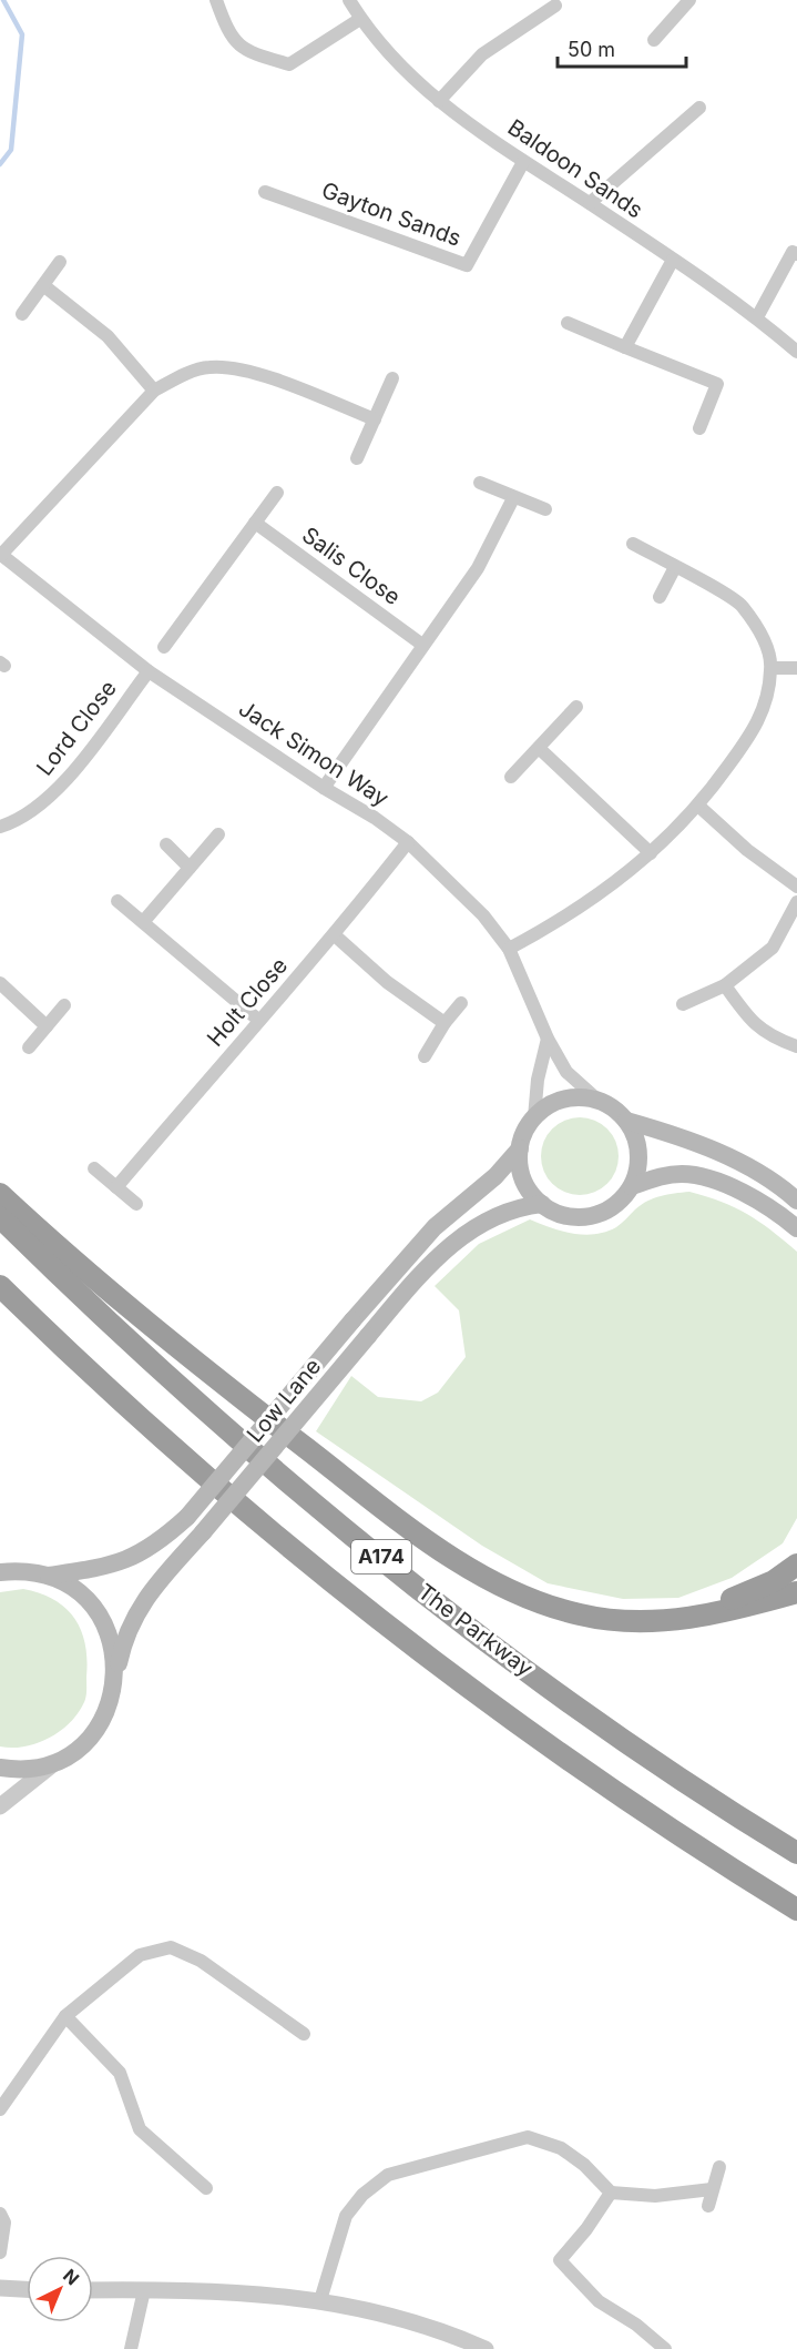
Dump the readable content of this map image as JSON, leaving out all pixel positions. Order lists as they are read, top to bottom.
{
  "streets": {
    "highway": ["A174", "The Parkway"],
    "main road": ["Low Lane"],
    "street": [
      "Baldoon Sands",
      "Gayton Sands",
      "Salis Close",
      "Lord Close",
      "Jack Simon Way",
      "Holt Close"
    ]
  },
  "crossings": [
    ["Baldoon Sands", "Gayton Sands"],
    ["Lord Close", "Jack Simon Way"],
    ["Jack Simon Way", "Holt Close"],
    ["Jack Simon Way", "Low Lane"]
  ],
  "scale_bar": "50 m",
  "north": "top right"
}
